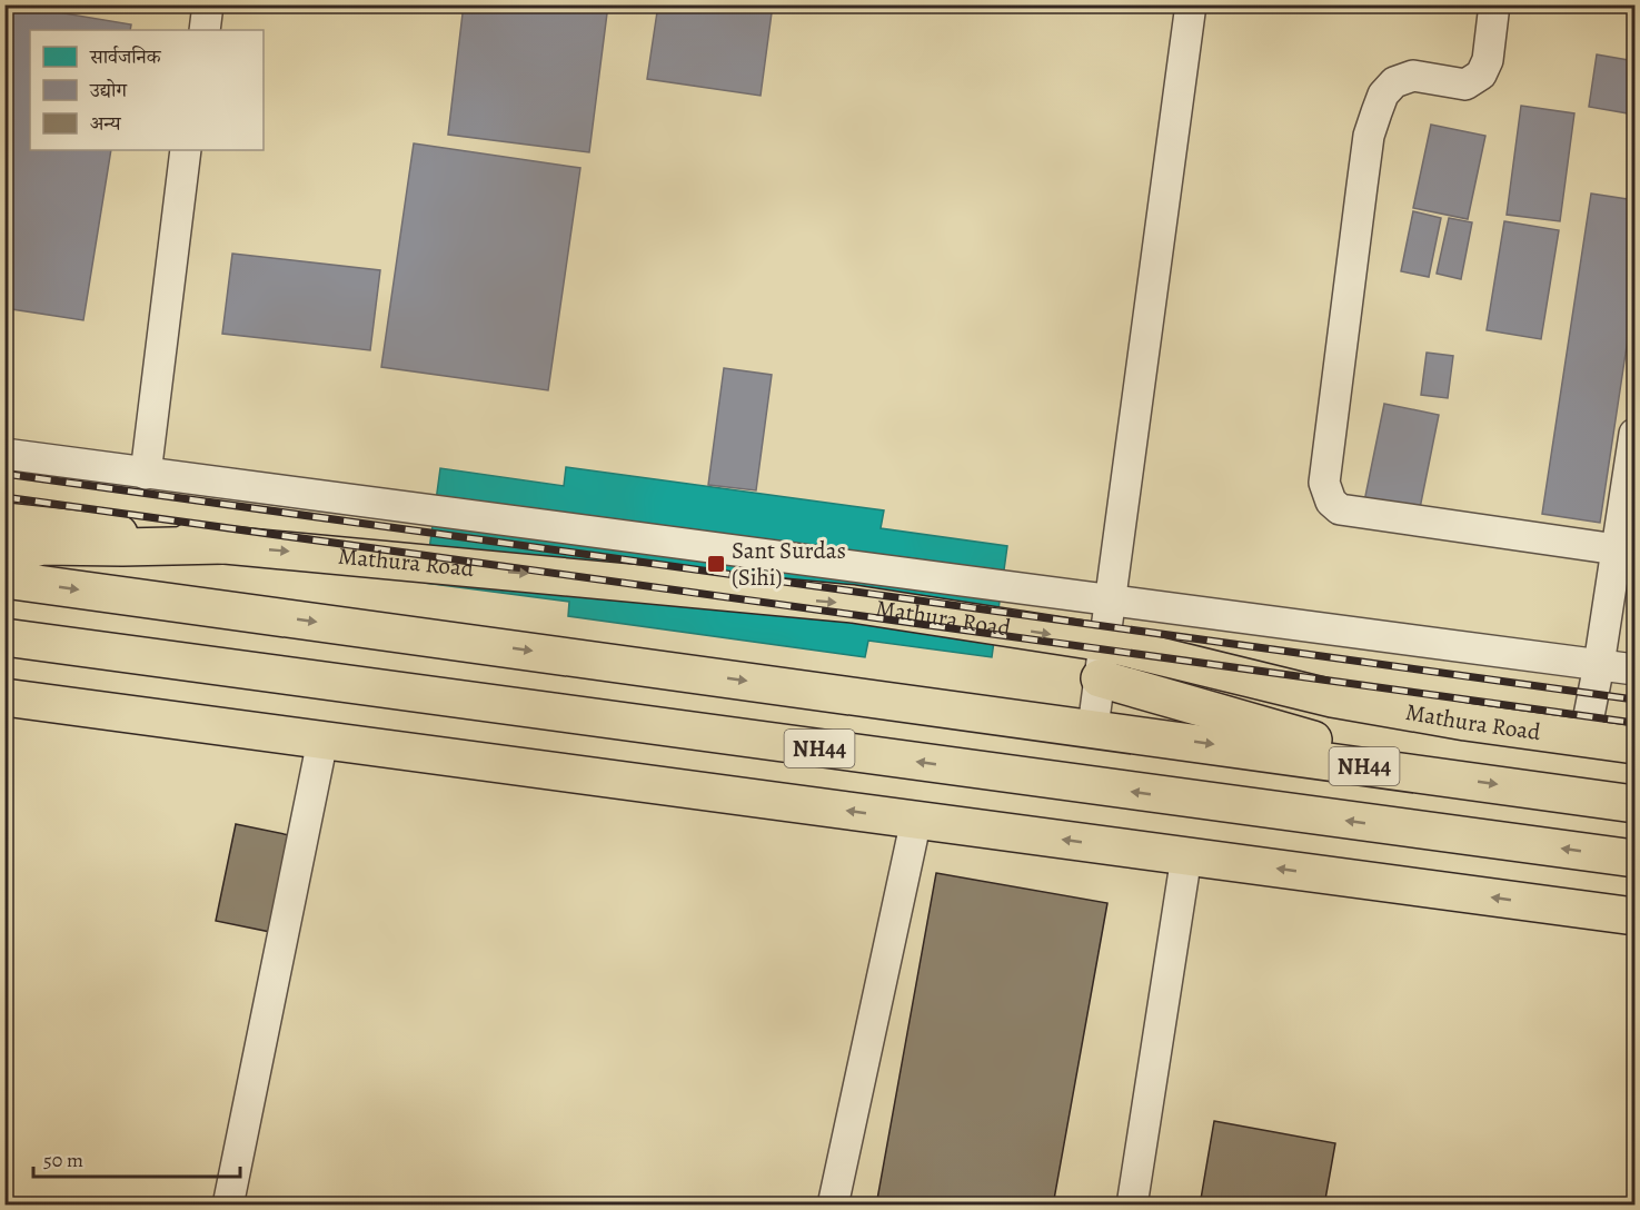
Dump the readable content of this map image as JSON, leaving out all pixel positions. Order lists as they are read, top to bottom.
{
  "streets": {
    "main road": ["Mathura Road", "NH44"]
  },
  "places": {
    "transit": ["Sant Surdas (Sihi)"]
  },
  "legend": ["सार्वजनिक", "उद्योग", "अन्य"],
  "scale_bar": "50 m"
}
